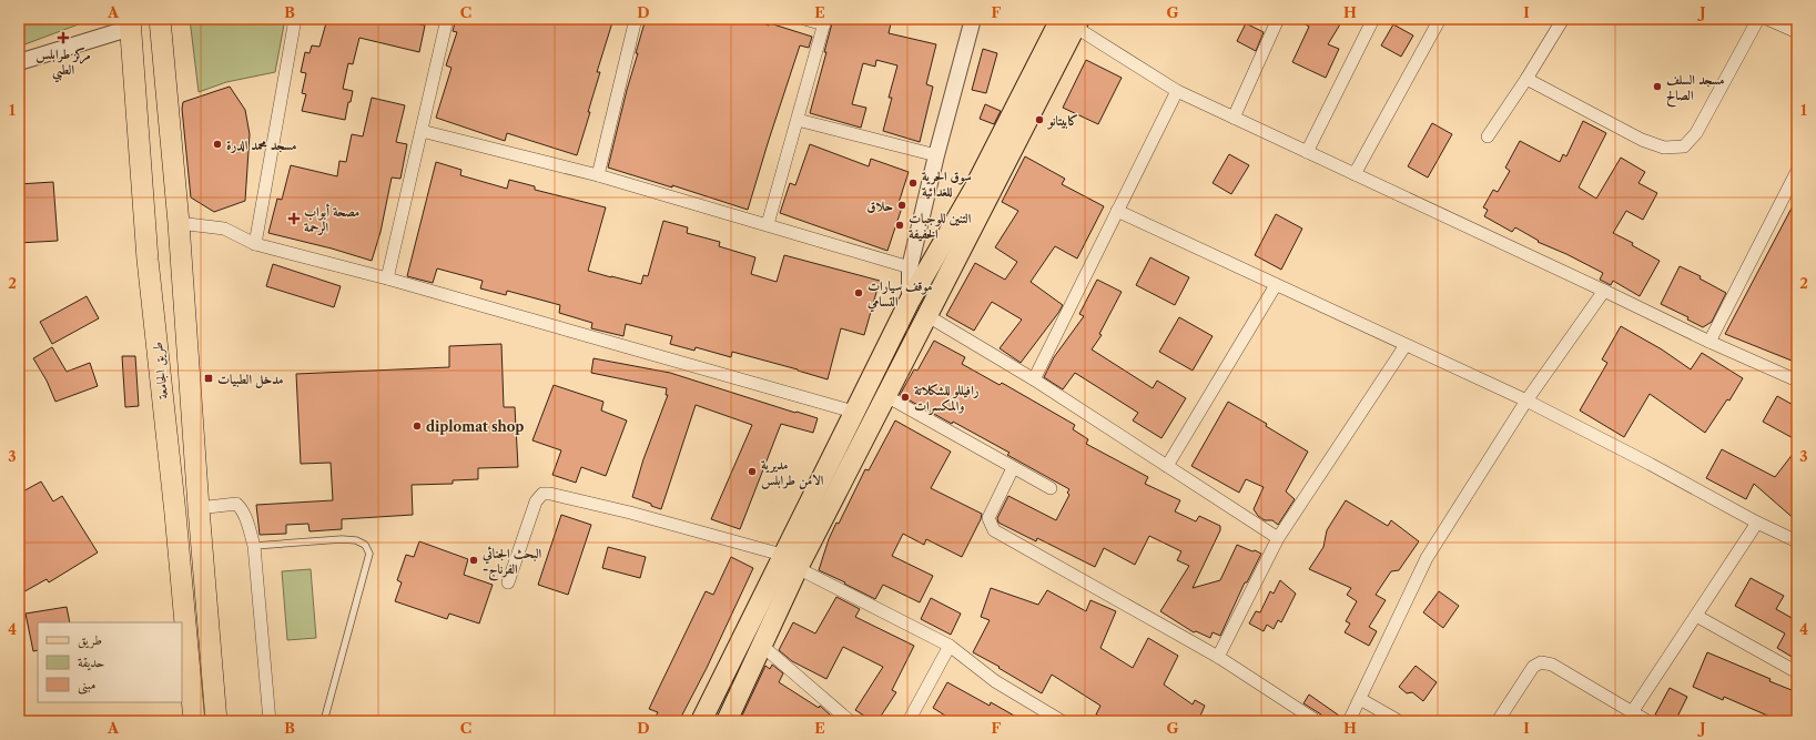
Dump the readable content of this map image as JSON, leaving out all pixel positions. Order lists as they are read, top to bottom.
{
  "streets": {
    "highway": ["طريق الجامعة"]
  },
  "places": {
    "health": ["مركز طرابلس الطبي", "مصحة أبواب الرحمة"],
    "other": [
      "مسجد السلف الصالح",
      "كابيتانو",
      "مسجد محمد الدرة",
      "سوق الحرية للغدائية",
      "حلاق",
      "التنين للوجبات الخفيفة",
      "موقف سيارات التسامي",
      "رافيللو للشكلاتة والمكسرات",
      "diplomat shop",
      "مديرية الامن طرابلس",
      "البحث الجنائي -الفرناج"
    ],
    "transit": ["مدخل الطبيات"]
  },
  "legend": ["طريق", "حديقة", "مبنى"],
  "grid": {
    "columns": [
      "A",
      "B",
      "C",
      "D",
      "E",
      "F",
      "G",
      "H",
      "I",
      "J"
    ],
    "rows": [
      "1",
      "2",
      "3",
      "4"
    ]
  }
}
